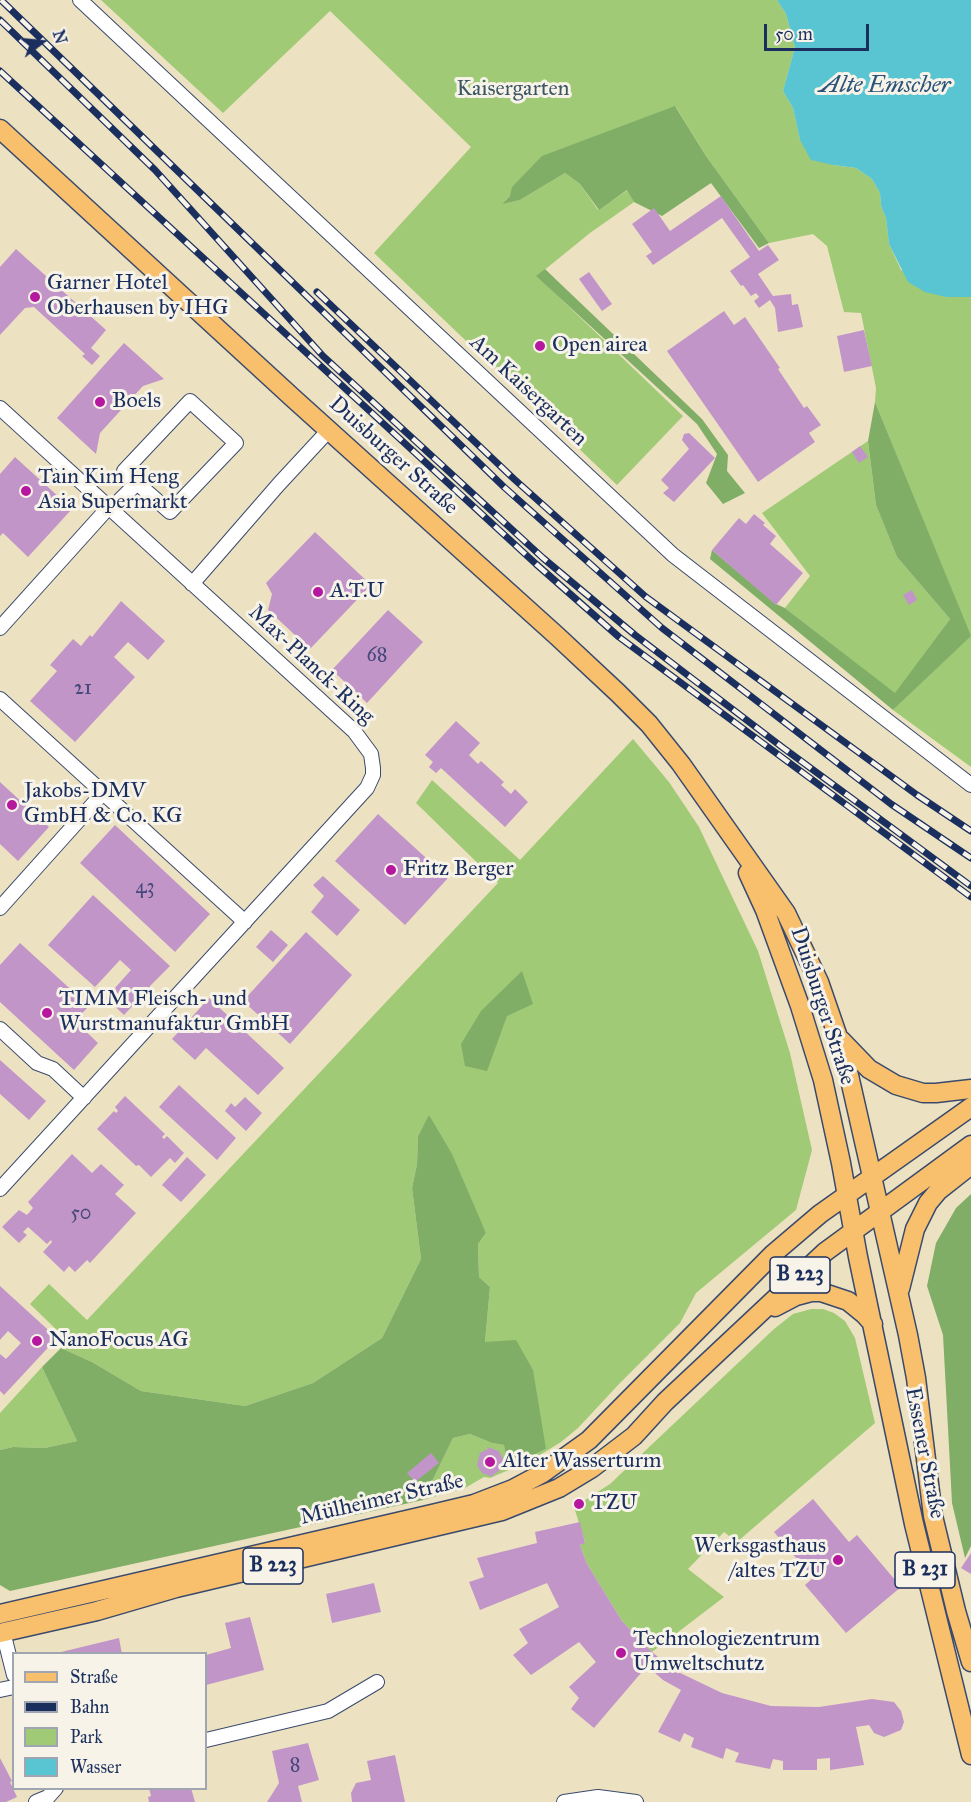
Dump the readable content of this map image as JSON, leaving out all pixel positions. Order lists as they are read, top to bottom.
{
  "streets": {
    "main road": [
      "Duisburger Straße",
      "B 223",
      "Essener Straße",
      "Mülheimer Straße",
      "B 231"
    ],
    "street": ["Am Kaisergarten", "Max-Planck-Ring"]
  },
  "crossings": [
    ["Duisburger Straße", "B 223"],
    ["Duisburger Straße", "Essener Straße"],
    ["Duisburger Straße", "Mülheimer Straße"],
    ["B 223", "Essener Straße"],
    ["B 223", "Mülheimer Straße"],
    ["Essener Straße", "Mülheimer Straße"]
  ],
  "water": ["Alte Emscher"],
  "parks": ["Kaisergarten"],
  "places": [
    "Garner Hotel Oberhausen by IHG",
    "Open airea",
    "Boels",
    "Tain Kim Heng Asia Supermarkt",
    "A.T.U",
    "Jakobs-DMV GmbH & Co. KG",
    "Fritz Berger",
    "TIMM Fleisch- und Wurstmanufaktur GmbH",
    "NanoFocus AG",
    "Alter Wasserturm",
    "TZU",
    "Werksgasthaus /altes TZU",
    "Technologiezentrum Umweltschutz"
  ],
  "house_numbers": [
    "68",
    "21",
    "43",
    "50",
    "8"
  ],
  "legend": [
    "Straße",
    "Bahn",
    "Park",
    "Wasser"
  ],
  "scale_bar": "50 m",
  "north": "right"
}
